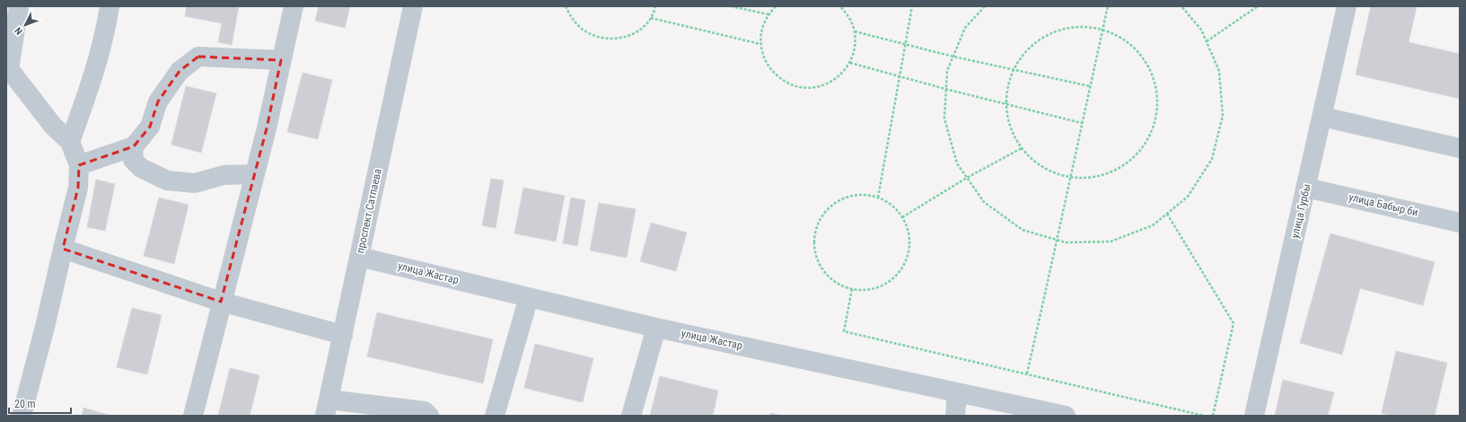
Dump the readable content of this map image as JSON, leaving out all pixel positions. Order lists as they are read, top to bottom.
{
  "streets": {
    "street": [
      "улица Бабыр би",
      "проспект Сатпаева",
      "улица Гурбы",
      "улица Жастар"
    ]
  },
  "crossings": [
    ["улица Бабыр би", "улица Гурбы"],
    ["проспект Сатпаева", "улица Жастар"]
  ],
  "scale_bar": "20 m",
  "north": "bottom left"
}
